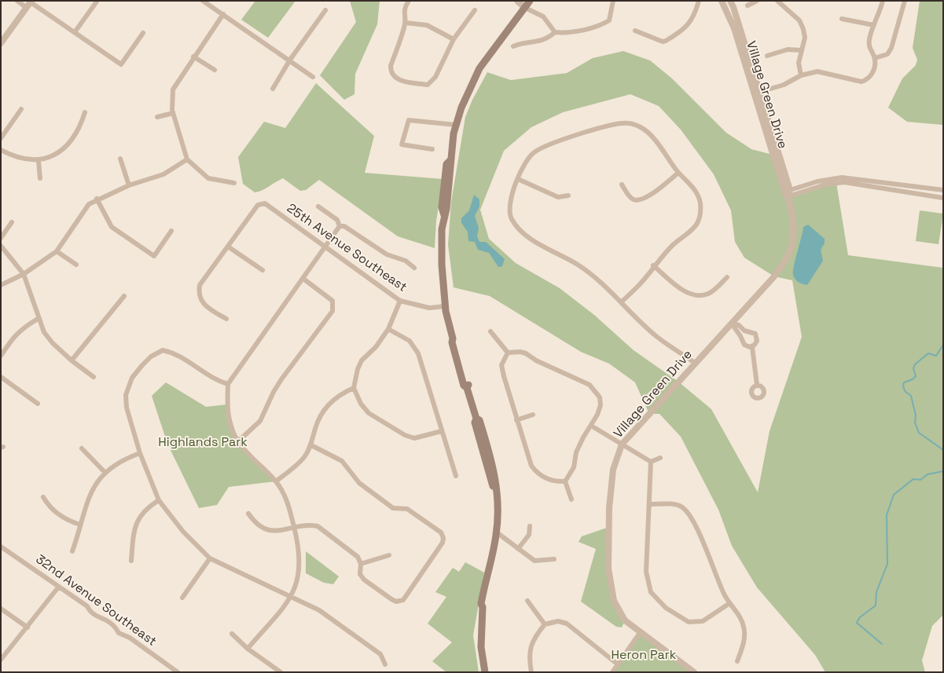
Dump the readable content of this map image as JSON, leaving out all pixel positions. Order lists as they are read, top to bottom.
{
  "streets": {
    "street": ["Village Green Drive", "25th Avenue Southeast", "32nd Avenue Southeast"]
  },
  "parks": ["Highlands Park", "Heron Park"]
}
